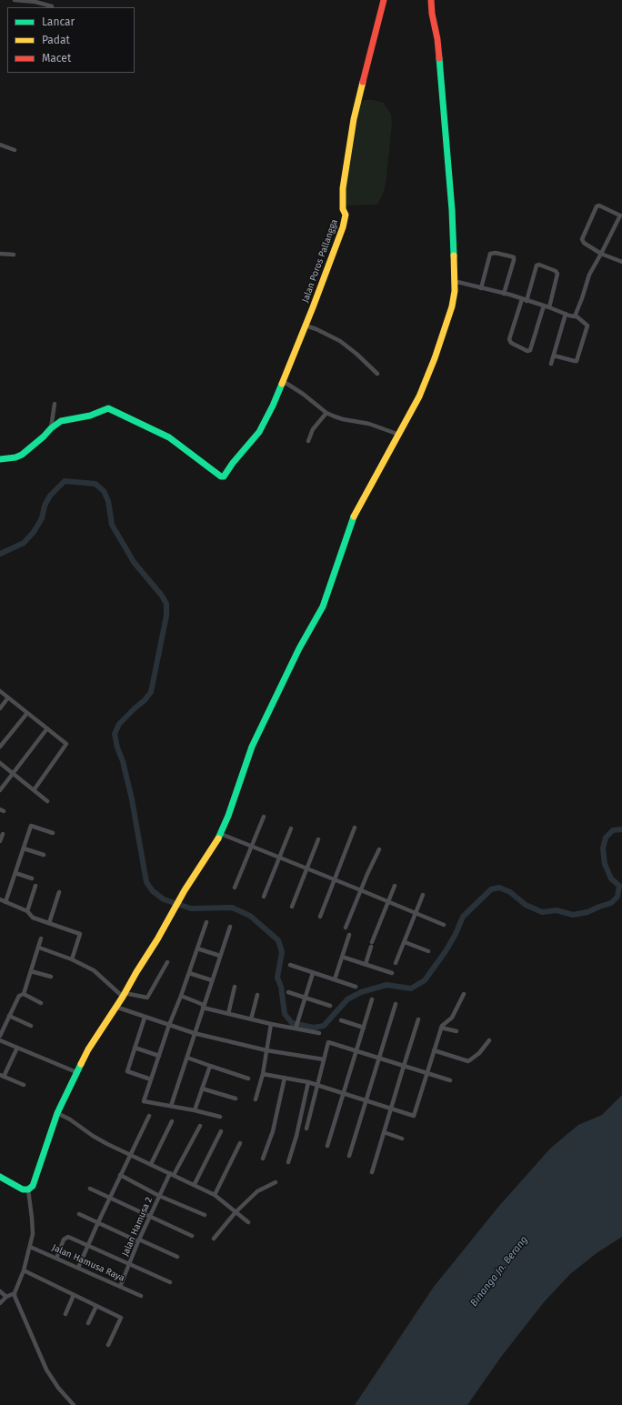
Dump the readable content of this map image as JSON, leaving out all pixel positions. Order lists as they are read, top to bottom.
{
  "streets": {
    "street": ["Jalan Poros Pallangga", "Jalan Hamusa 2", "Jalan Hamusa Raya"]
  },
  "crossings": [
    ["Jalan Hamusa 2", "Jalan Hamusa Raya"]
  ],
  "water": ["Binanga Jn. Berang"],
  "legend": ["Lancar", "Padat", "Macet"]
}
